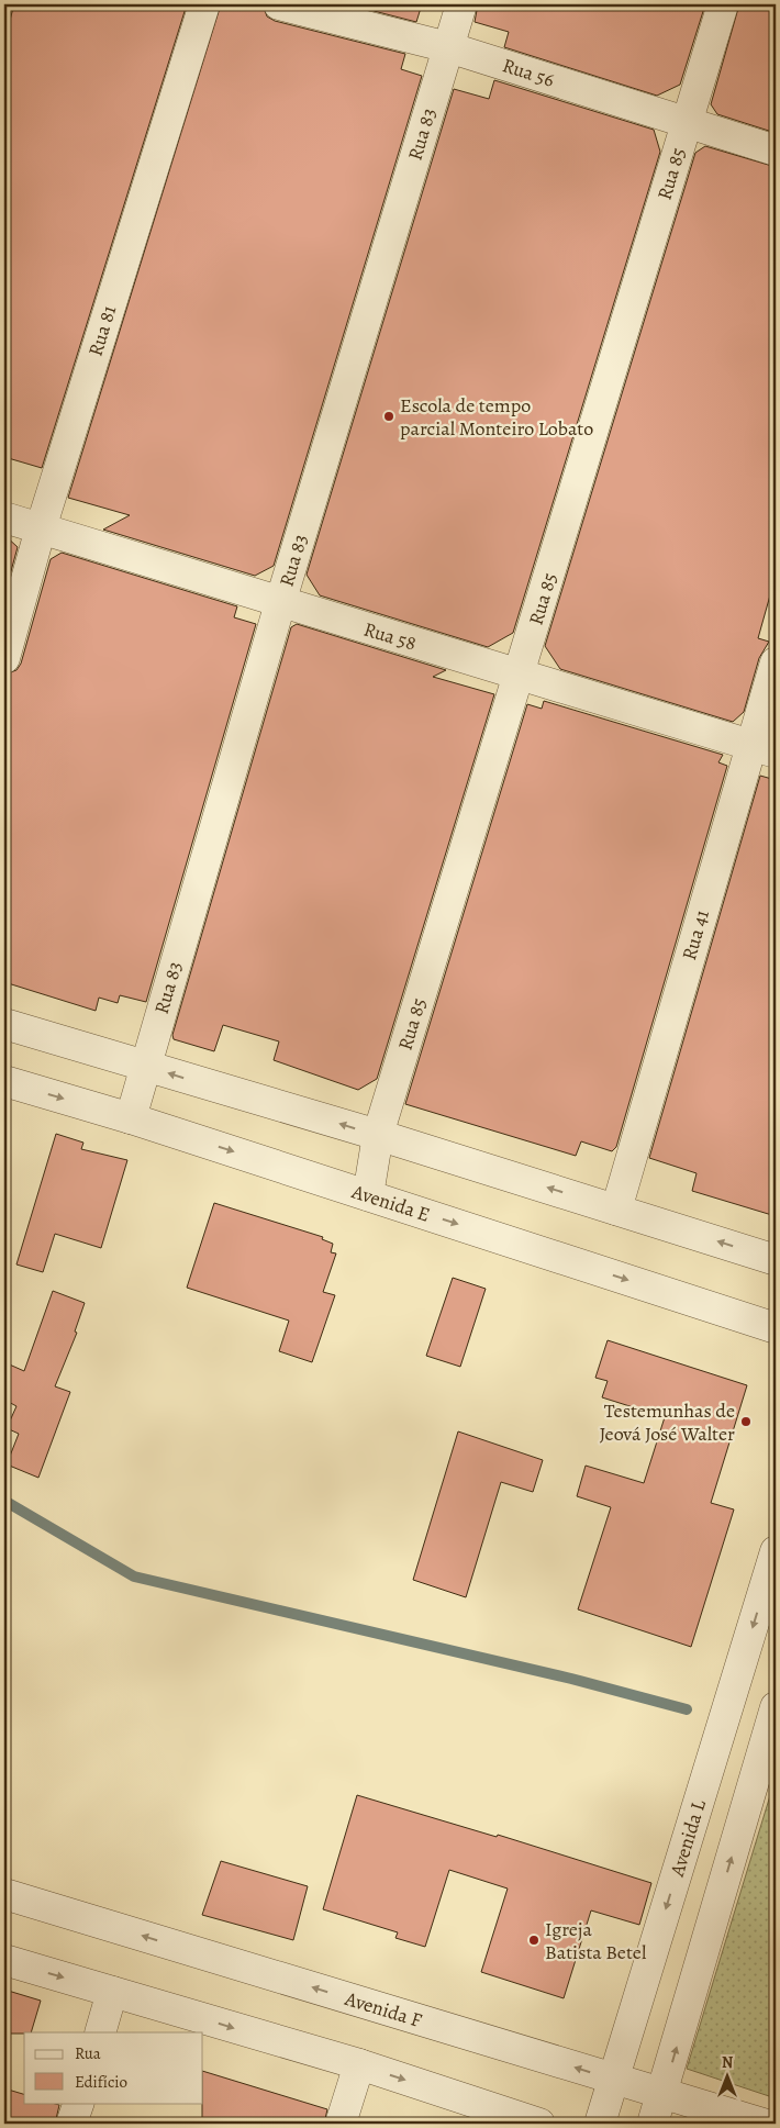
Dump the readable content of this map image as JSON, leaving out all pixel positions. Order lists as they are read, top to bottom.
{
  "streets": {
    "street": [
      "Rua 56",
      "Rua 83",
      "Rua 85",
      "Rua 81",
      "Rua 58",
      "Rua 41",
      "Avenida E",
      "Avenida L",
      "Avenida F"
    ]
  },
  "crossings": [
    ["Rua 56", "Rua 83"],
    ["Rua 56", "Rua 85"],
    ["Rua 83", "Rua 58"],
    ["Rua 83", "Avenida E"],
    ["Rua 85", "Rua 58"],
    ["Rua 85", "Avenida E"],
    ["Rua 81", "Rua 58"],
    ["Rua 58", "Rua 41"],
    ["Avenida L", "Avenida F"]
  ],
  "places": ["Escola de tempo parcial Monteiro Lobato", "Testemunhas de Jeová José Walter", "Igreja Batista Betel"],
  "legend": ["Rua", "Edifício"],
  "north": "top"
}
